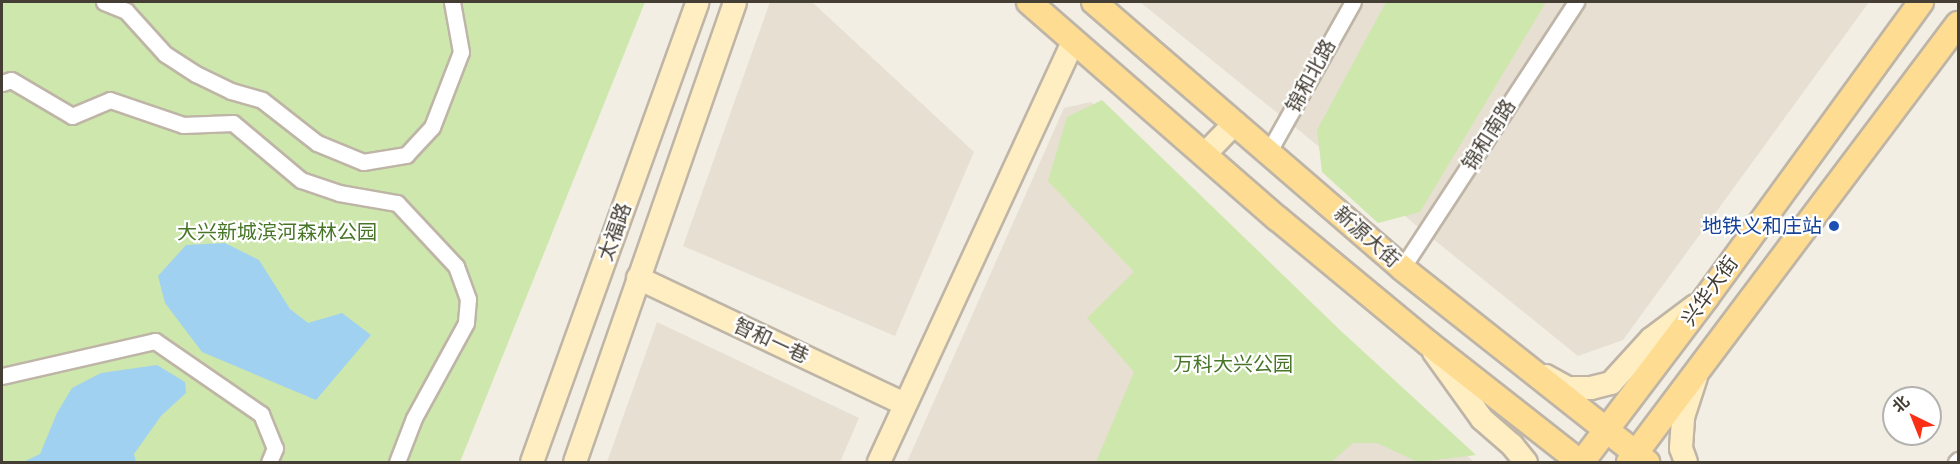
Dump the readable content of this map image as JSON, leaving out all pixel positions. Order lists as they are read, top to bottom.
{
  "streets": {
    "main road": [
      "太福路",
      "新源大街",
      "兴华大街",
      "智和一巷"
    ],
    "street": ["锦和北路", "锦和南路"]
  },
  "crossings": [
    ["锦和北路", "新源大街"],
    ["锦和南路", "新源大街"],
    ["太福路", "智和一巷"],
    ["新源大街", "兴华大街"]
  ],
  "parks": ["大兴新城滨河森林公园", "万科大兴公园"],
  "places": ["地铁义和庄站"],
  "north": "top left"
}
